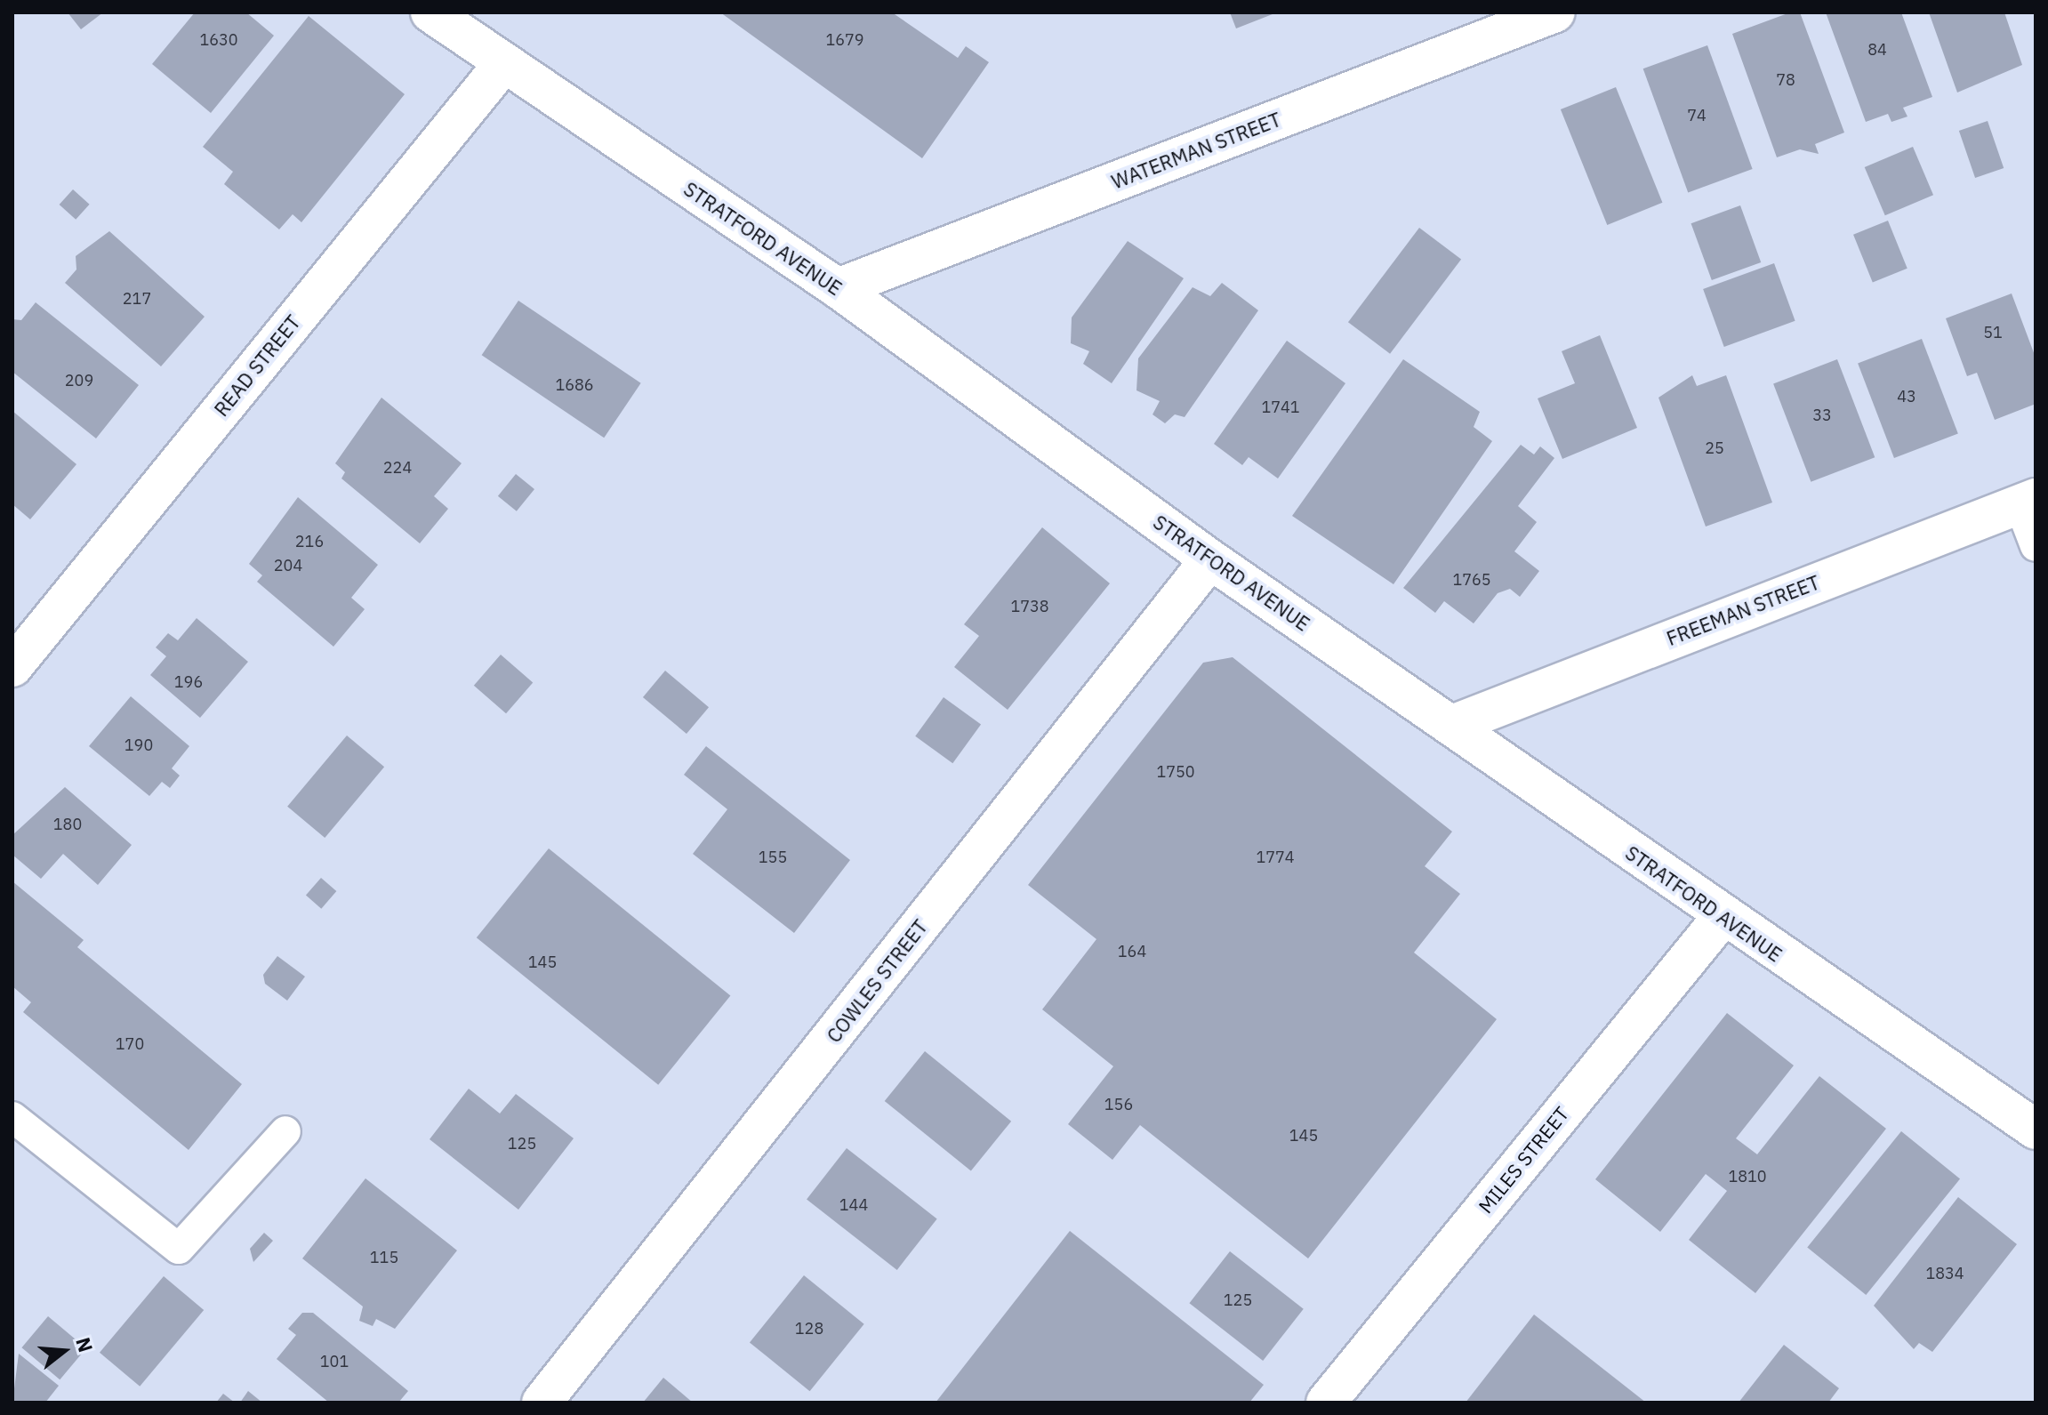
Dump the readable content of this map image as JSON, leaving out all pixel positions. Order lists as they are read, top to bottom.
{
  "streets": {
    "street": [
      "WATERMAN STREET",
      "STRATFORD AVENUE",
      "READ STREET",
      "FREEMAN STREET",
      "COWLES STREET",
      "MILES STREET"
    ]
  },
  "crossings": [
    ["WATERMAN STREET", "STRATFORD AVENUE"],
    ["STRATFORD AVENUE", "READ STREET"],
    ["STRATFORD AVENUE", "FREEMAN STREET"],
    ["STRATFORD AVENUE", "COWLES STREET"],
    ["STRATFORD AVENUE", "MILES STREET"]
  ],
  "house_numbers": [
    "1630",
    "1679",
    "84",
    "78",
    "74",
    "217",
    "51",
    "209",
    "1686",
    "43",
    "1741",
    "33",
    "25",
    "224",
    "216",
    "204",
    "1765",
    "1738",
    "196",
    "190",
    "1750",
    "180",
    "155",
    "1774",
    "164",
    "145",
    "170",
    "156",
    "145",
    "125",
    "1810",
    "144",
    "115",
    "1834",
    "125",
    "128",
    "101"
  ],
  "north": "right"
}
